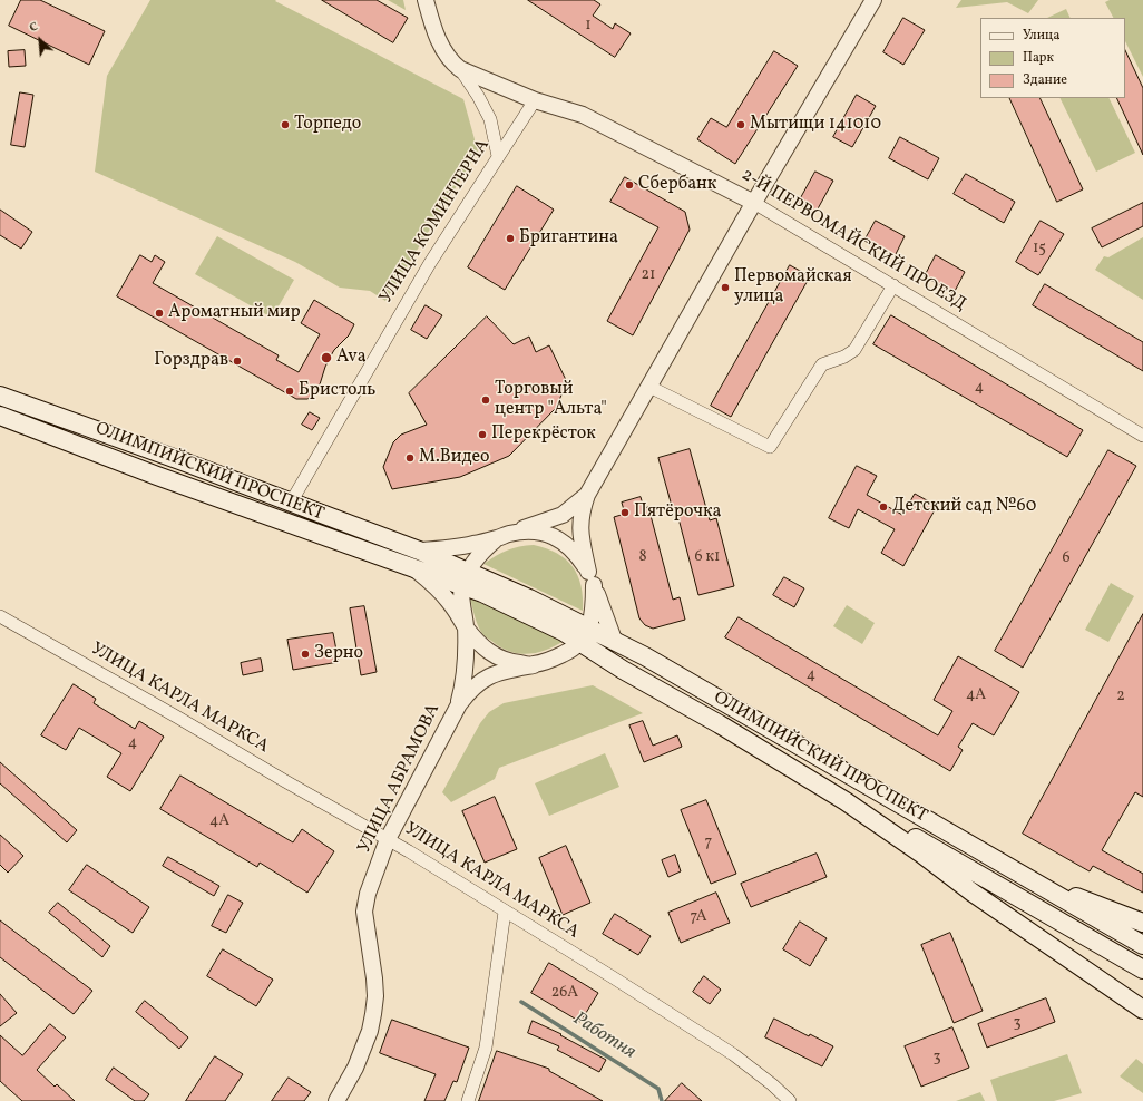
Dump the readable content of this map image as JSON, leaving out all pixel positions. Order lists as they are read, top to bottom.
{
  "streets": {
    "main road": ["ОЛИМПИЙСКИЙ ПРОСПЕКТ"],
    "street": [
      "УЛИЦА КОМИНТЕРНА",
      "2-Й ПЕРВОМАЙСКИЙ ПРОЕЗД",
      "УЛИЦА КАРЛА МАРКСА",
      "УЛИЦА АБРАМОВА"
    ]
  },
  "crossings": [
    ["УЛИЦА КОМИНТЕРНА", "2-Й ПЕРВОМАЙСКИЙ ПРОЕЗД"],
    ["УЛИЦА КОМИНТЕРНА", "ОЛИМПИЙСКИЙ ПРОСПЕКТ"],
    ["УЛИЦА КАРЛА МАРКСА", "УЛИЦА АБРАМОВА"]
  ],
  "water": ["Работня"],
  "places": [
    "Торпедо",
    "Мытищи 141010",
    "Сбербанк",
    "Бригантина",
    "Первомайская улица",
    "Ароматный мир",
    "Ava",
    "Горздрав",
    "Бристоль",
    "Торговый центр \"Альта\"",
    "Перекрёсток",
    "М.Видео",
    "Детский сад №60",
    "Пятёрочка",
    "Зерно"
  ],
  "house_numbers": [
    "1",
    "15",
    "21",
    "4",
    "8",
    "6 к1",
    "6",
    "4",
    "4А",
    "2",
    "4",
    "4А",
    "7",
    "7А",
    "26А",
    "3",
    "3"
  ],
  "legend": ["Улица", "Парк", "Здание"],
  "north": "top left"
}
